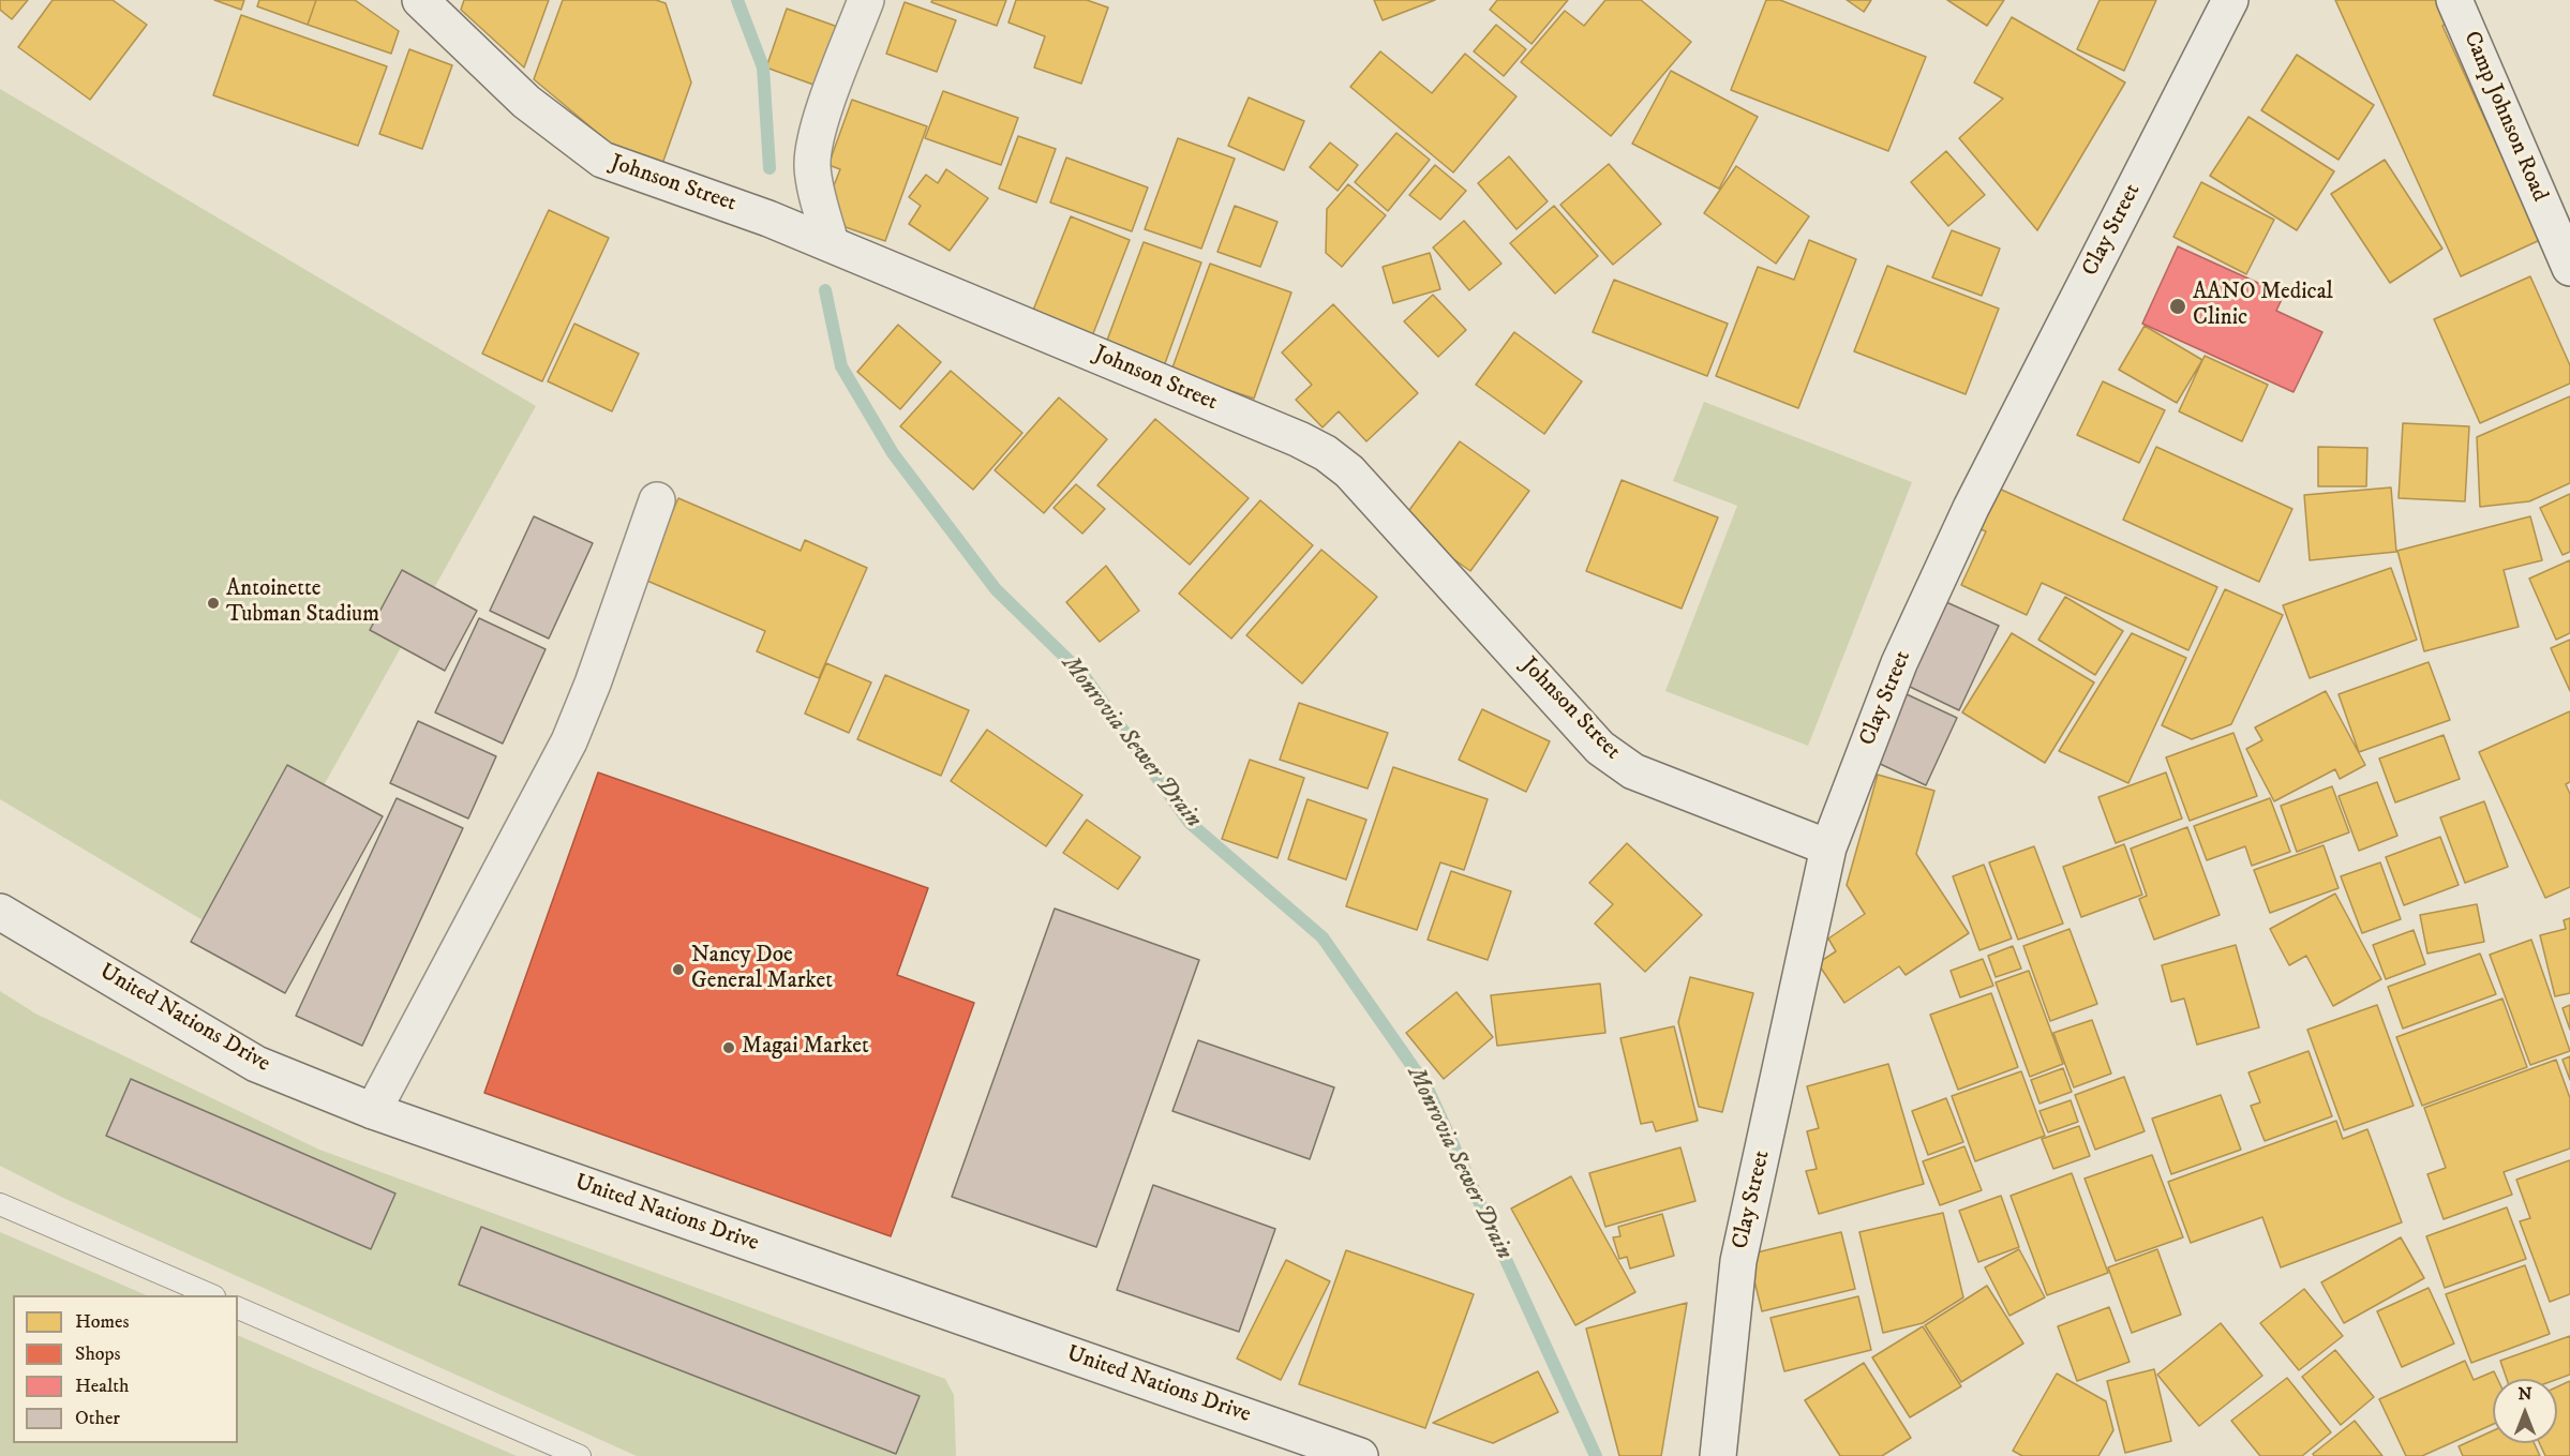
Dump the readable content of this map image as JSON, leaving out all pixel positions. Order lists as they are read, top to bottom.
{
  "streets": {
    "street": [
      "Camp Johnson Road",
      "Johnson Street",
      "Clay Street",
      "United Nations Drive"
    ]
  },
  "crossings": [
    ["Johnson Street", "Clay Street"]
  ],
  "water": ["Monrovia Sewer Drain"],
  "places": [
    "AANO Medical Clinic",
    "Antoinette Tubman Stadium",
    "Nancy Doe General Market",
    "Magai Market"
  ],
  "legend": [
    "Homes",
    "Shops",
    "Health",
    "Other"
  ],
  "north": "top"
}
